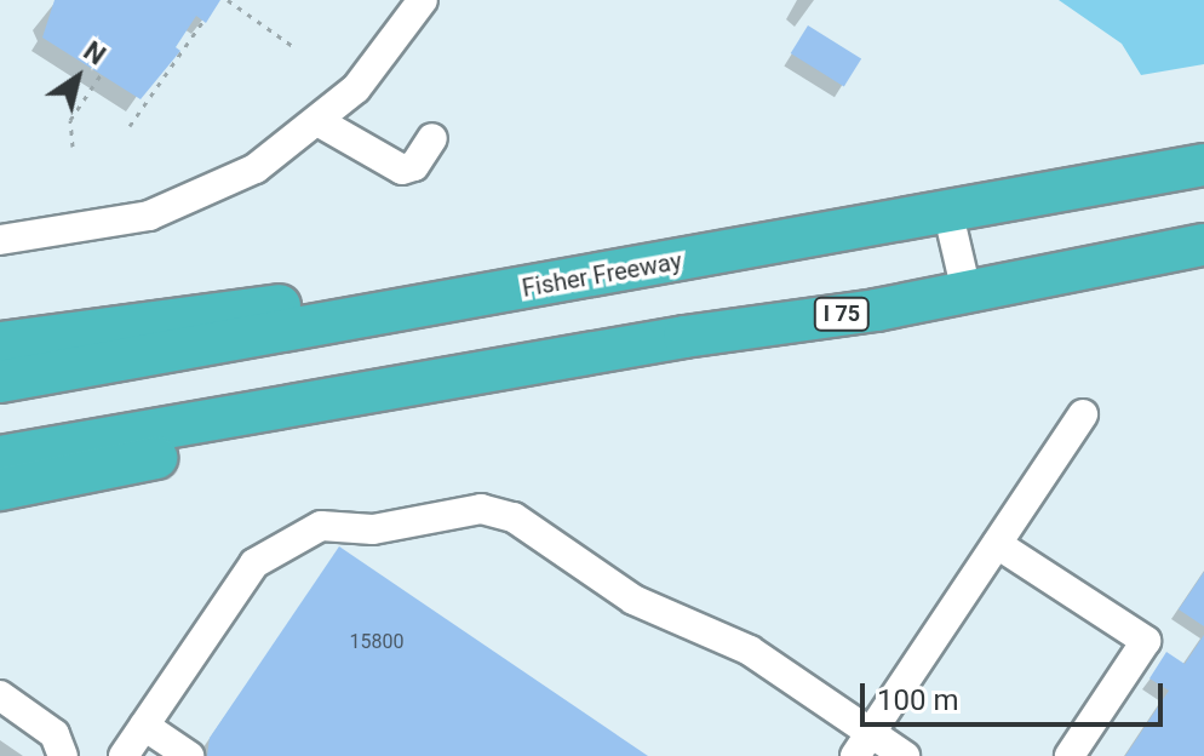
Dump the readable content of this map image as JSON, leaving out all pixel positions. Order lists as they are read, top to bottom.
{
  "streets": {
    "highway": ["Fisher Freeway", "I 75"]
  },
  "house_numbers": ["15800"],
  "scale_bar": "100 m",
  "north": "top right"
}
